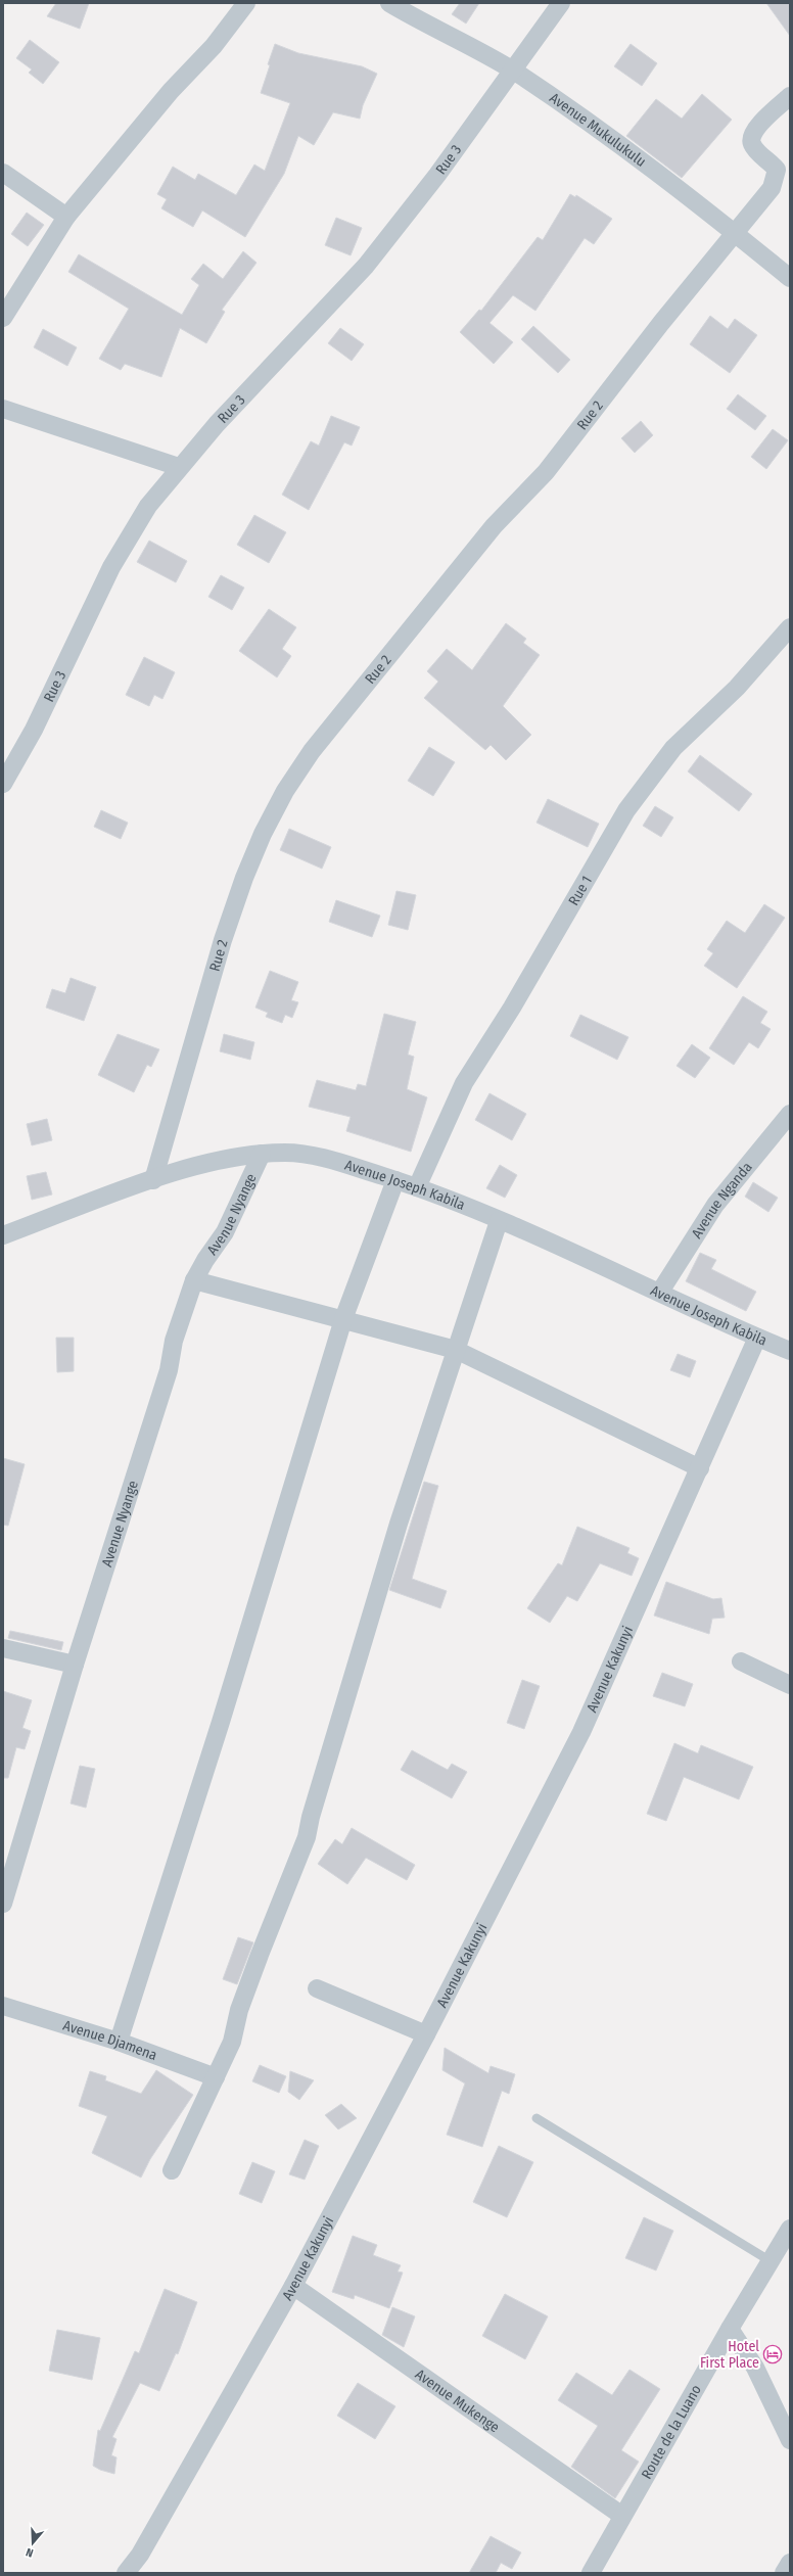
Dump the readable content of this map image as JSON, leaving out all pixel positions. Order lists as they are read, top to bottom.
{
  "streets": {
    "street": [
      "Avenue Mukulukulu",
      "Rue 3",
      "Rue 2",
      "Rue 1",
      "Avenue Joseph Kabila",
      "Avenue Nganda",
      "Avenue Nyange",
      "Avenue Kakunyi",
      "Avenue Djamena",
      "Avenue Mukenge",
      "Route de la Luano"
    ]
  },
  "crossings": [
    ["Avenue Mukulukulu", "Rue 3"],
    ["Avenue Mukulukulu", "Rue 2"],
    ["Rue 2", "Avenue Joseph Kabila"],
    ["Rue 1", "Avenue Joseph Kabila"],
    ["Avenue Joseph Kabila", "Avenue Nganda"],
    ["Avenue Joseph Kabila", "Avenue Nyange"],
    ["Avenue Joseph Kabila", "Avenue Kakunyi"],
    ["Avenue Kakunyi", "Avenue Mukenge"],
    ["Avenue Mukenge", "Route de la Luano"]
  ],
  "places": {
    "hotel": ["Hotel First Place"]
  },
  "north": "bottom"
}
